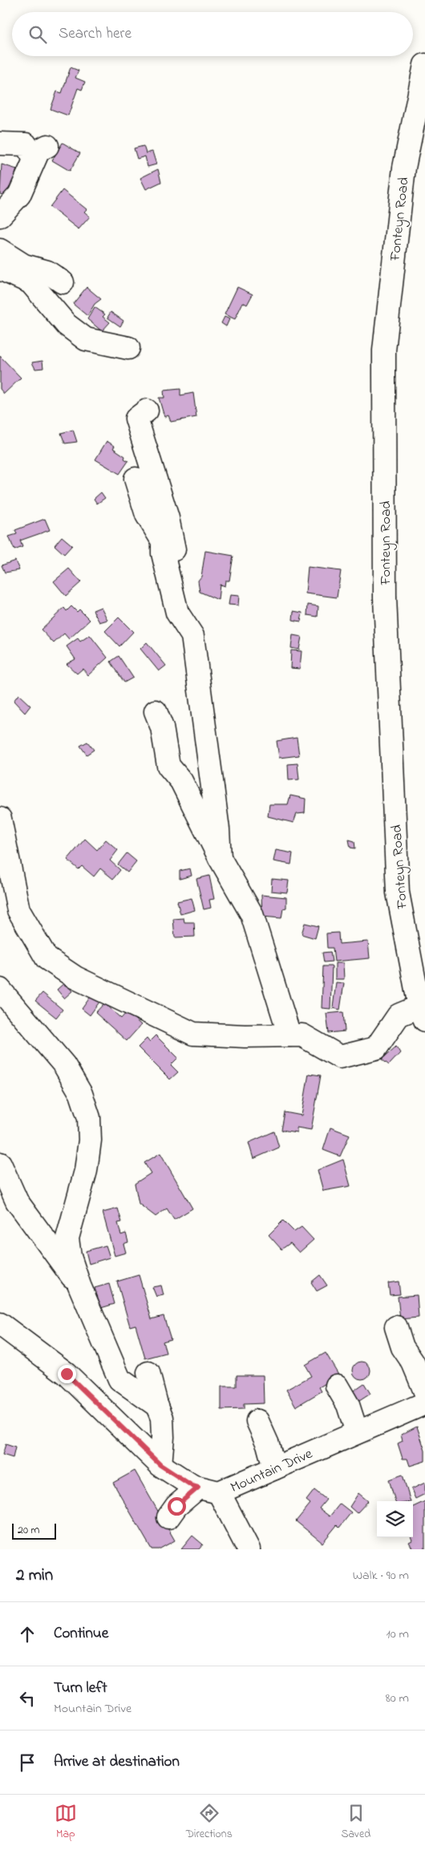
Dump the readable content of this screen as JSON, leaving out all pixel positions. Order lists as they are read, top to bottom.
{
  "streets": {
    "street": ["Fonteyn Road", "Mountain Drive"]
  },
  "scale_bar": "20 m",
  "page": {
    "search": "Search here",
    "scale": "20 m",
    "heading": ["2 min", "Walk · 90 m"],
    "list": [
      ["Continue", "10 m"],
      ["Turn left", "Mountain Drive", "80 m"],
      "Arrive at destination"
    ],
    "nav": ["Map", "Directions", "Saved"]
  }
}
